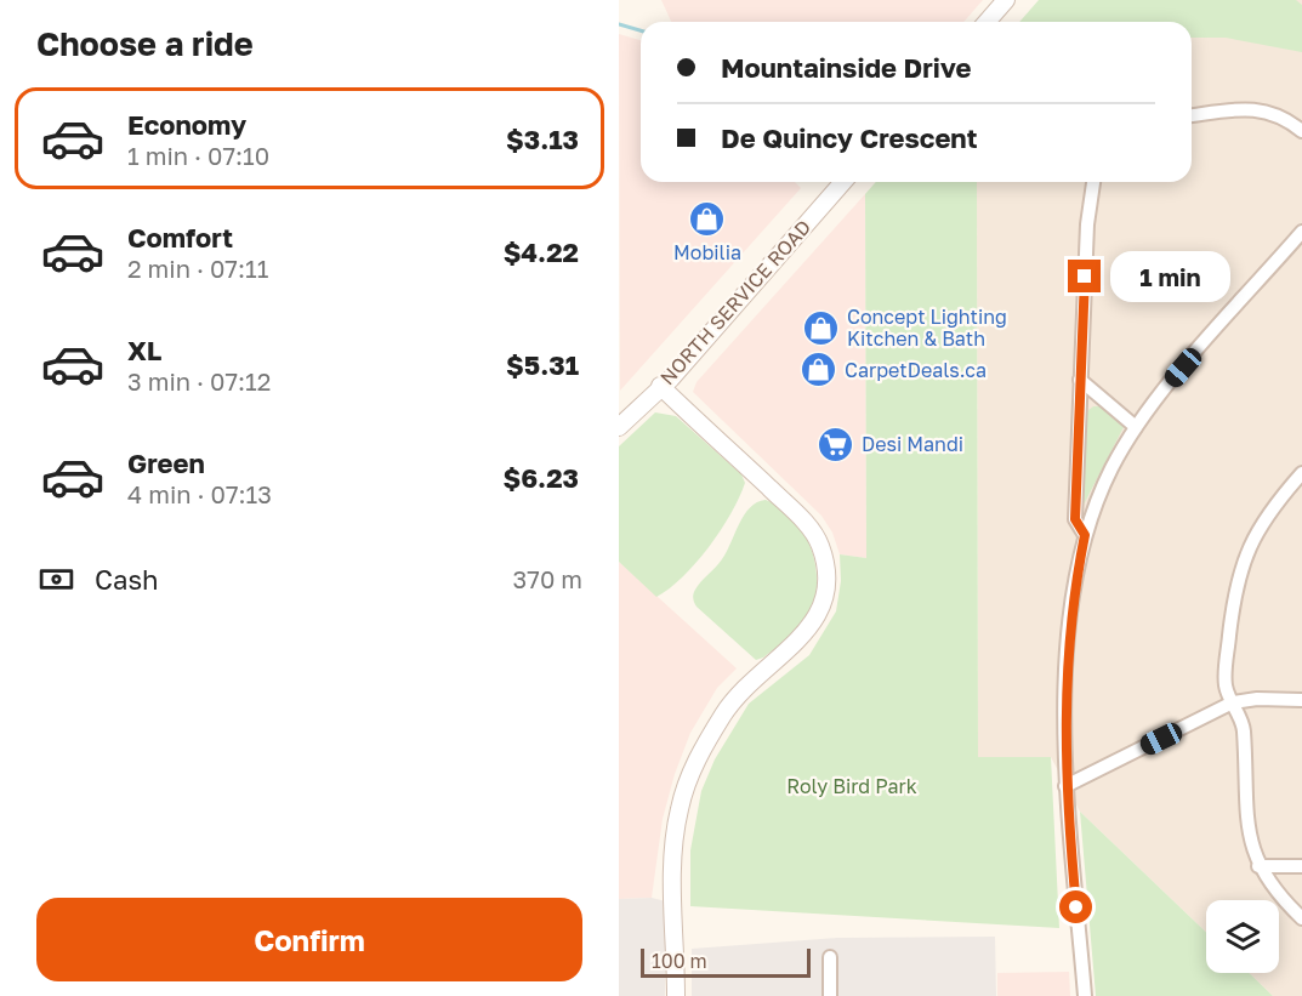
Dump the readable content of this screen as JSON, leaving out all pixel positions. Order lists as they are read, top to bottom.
{
  "streets": {
    "street": ["NORTH SERVICE ROAD"]
  },
  "parks": ["Roly Bird Park"],
  "places": {
    "shop": ["Mobilia", "Concept Lighting Kitchen & Bath", "CarpetDeals.ca"],
    "supermarket": ["Desi Mandi"]
  },
  "scale_bar": "100 m",
  "page": {
    "heading": "Choose a ride",
    "banner": ["Mountainside Drive", "De Quincy Crescent"],
    "list": [
      {
        "name": "Economy",
        "note": "1 min · 07:10",
        "value": "$3.13"
      },
      {
        "name": "Comfort",
        "note": "2 min · 07:11",
        "value": "$4.22"
      },
      {
        "name": "XL",
        "note": "3 min · 07:12",
        "value": "$5.31"
      },
      {
        "name": "Green",
        "note": "4 min · 07:13",
        "value": "$6.23"
      }
    ],
    "bubble": "1 min",
    "pay": ["Cash", "370 m"],
    "buttons": "Confirm",
    "scale": "100 m"
  }
}
